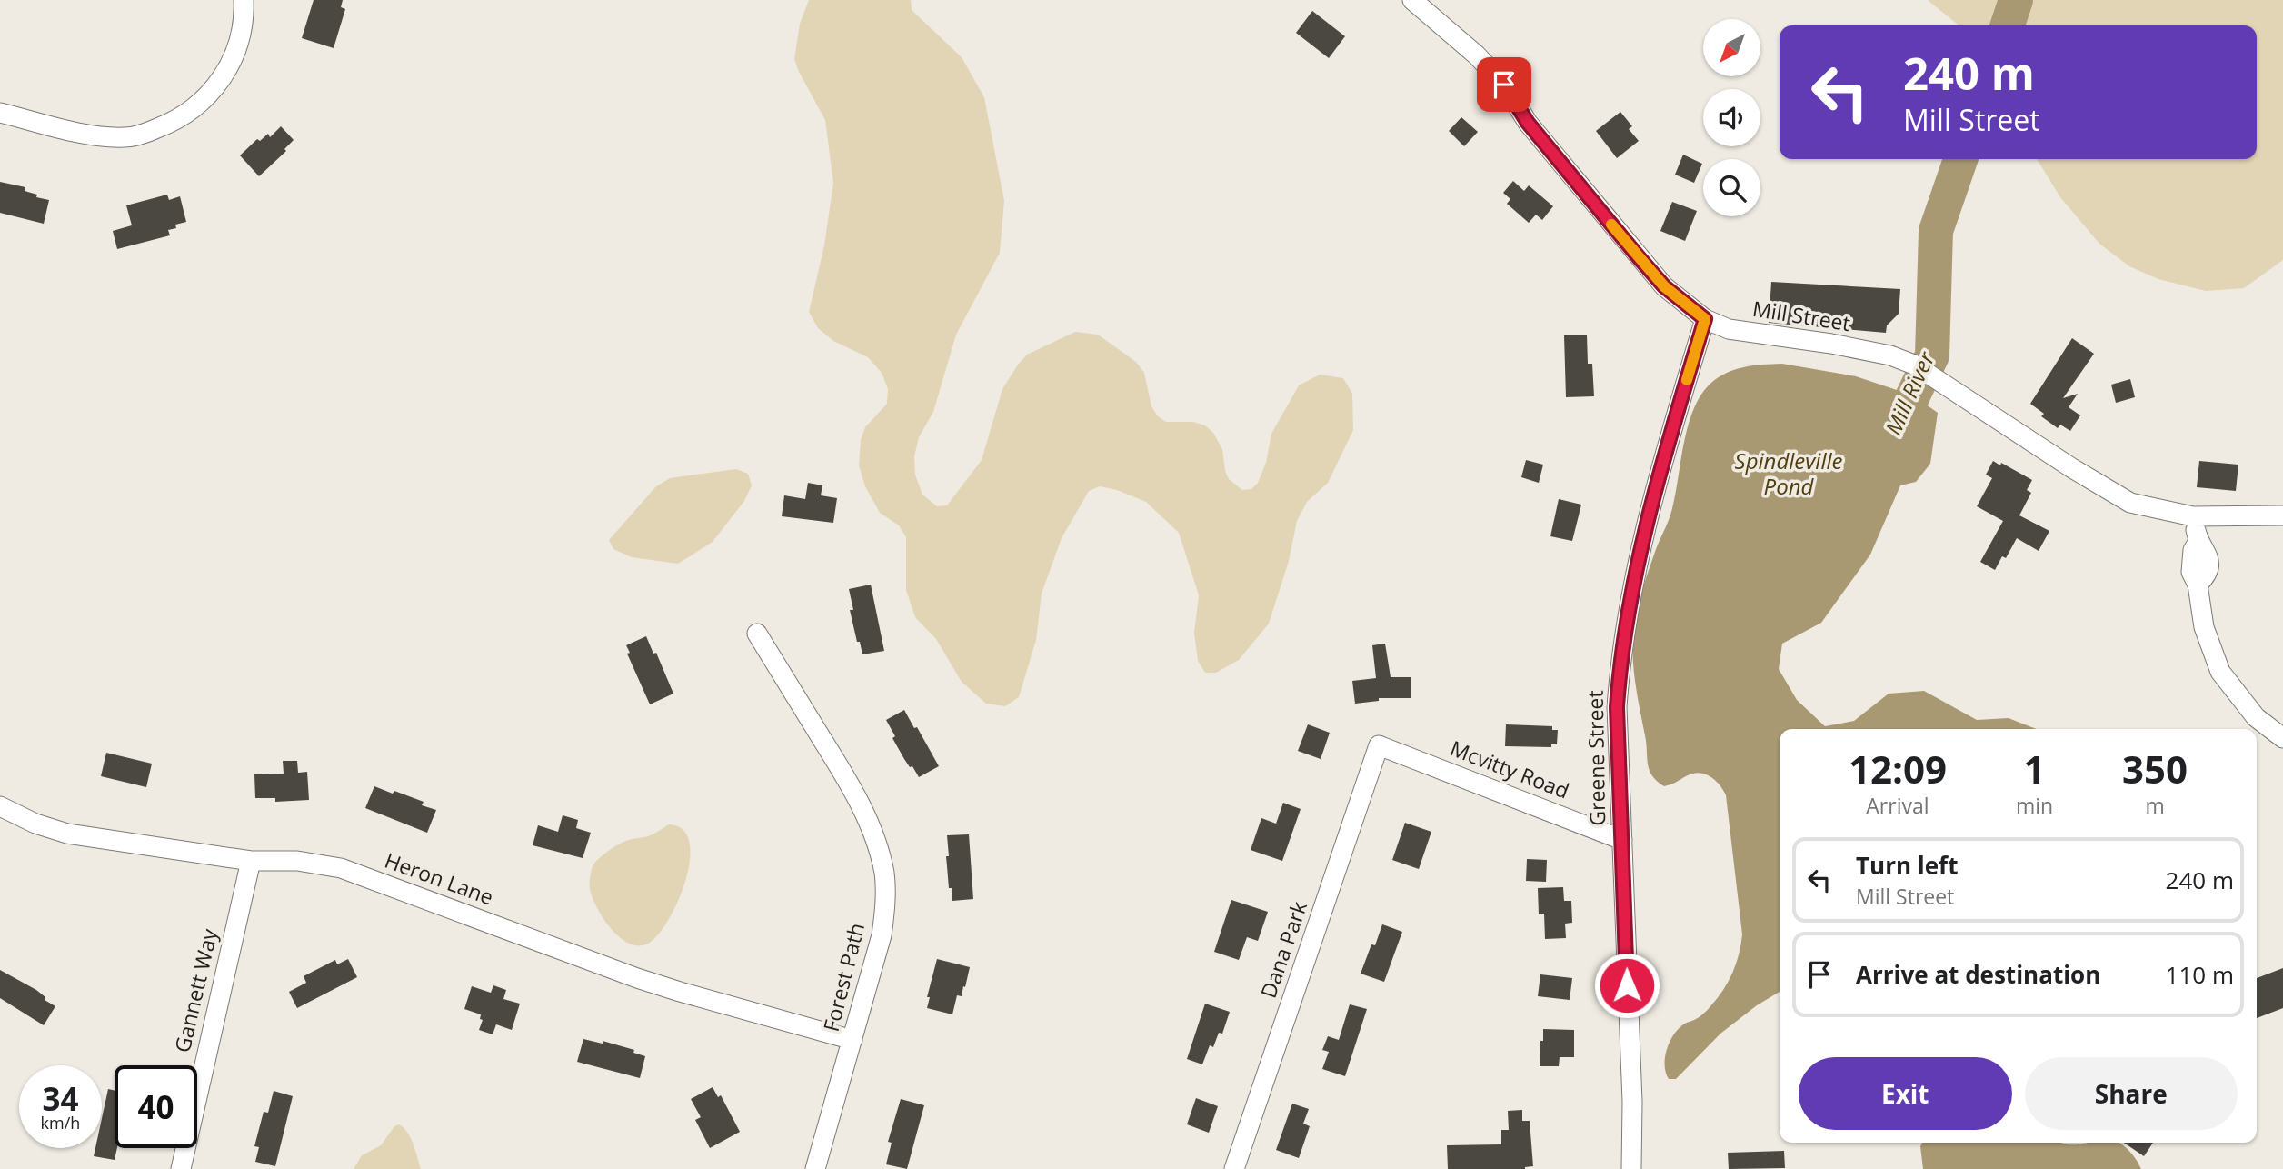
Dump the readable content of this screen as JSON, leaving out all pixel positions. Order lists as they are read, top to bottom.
{
  "streets": {
    "street": [
      "Mill Street",
      "Greene Street",
      "Mcvitty Road",
      "Heron Lane",
      "Dana Park",
      "Forest Path",
      "Gannett Way"
    ]
  },
  "crossings": [
    ["Mill Street", "Greene Street"],
    ["Greene Street", "Mcvitty Road"],
    ["Mcvitty Road", "Dana Park"],
    ["Heron Lane", "Forest Path"],
    ["Heron Lane", "Gannett Way"]
  ],
  "water": ["Mill River", "Spindleville Pond"],
  "north": "bottom left",
  "page": {
    "turn": ["240 m", "Mill Street"],
    "eta": [
      "12:09",
      "Arrival",
      "1",
      "min",
      "350",
      "m"
    ],
    "list": [
      {
        "name": "Turn left",
        "note": "Mill Street",
        "value": "240 m"
      },
      {
        "name": "Arrive at destination",
        "value": "110 m"
      }
    ],
    "buttons": ["Exit", "Share"],
    "speed": "34 km/h",
    "limit": "40"
  }
}
